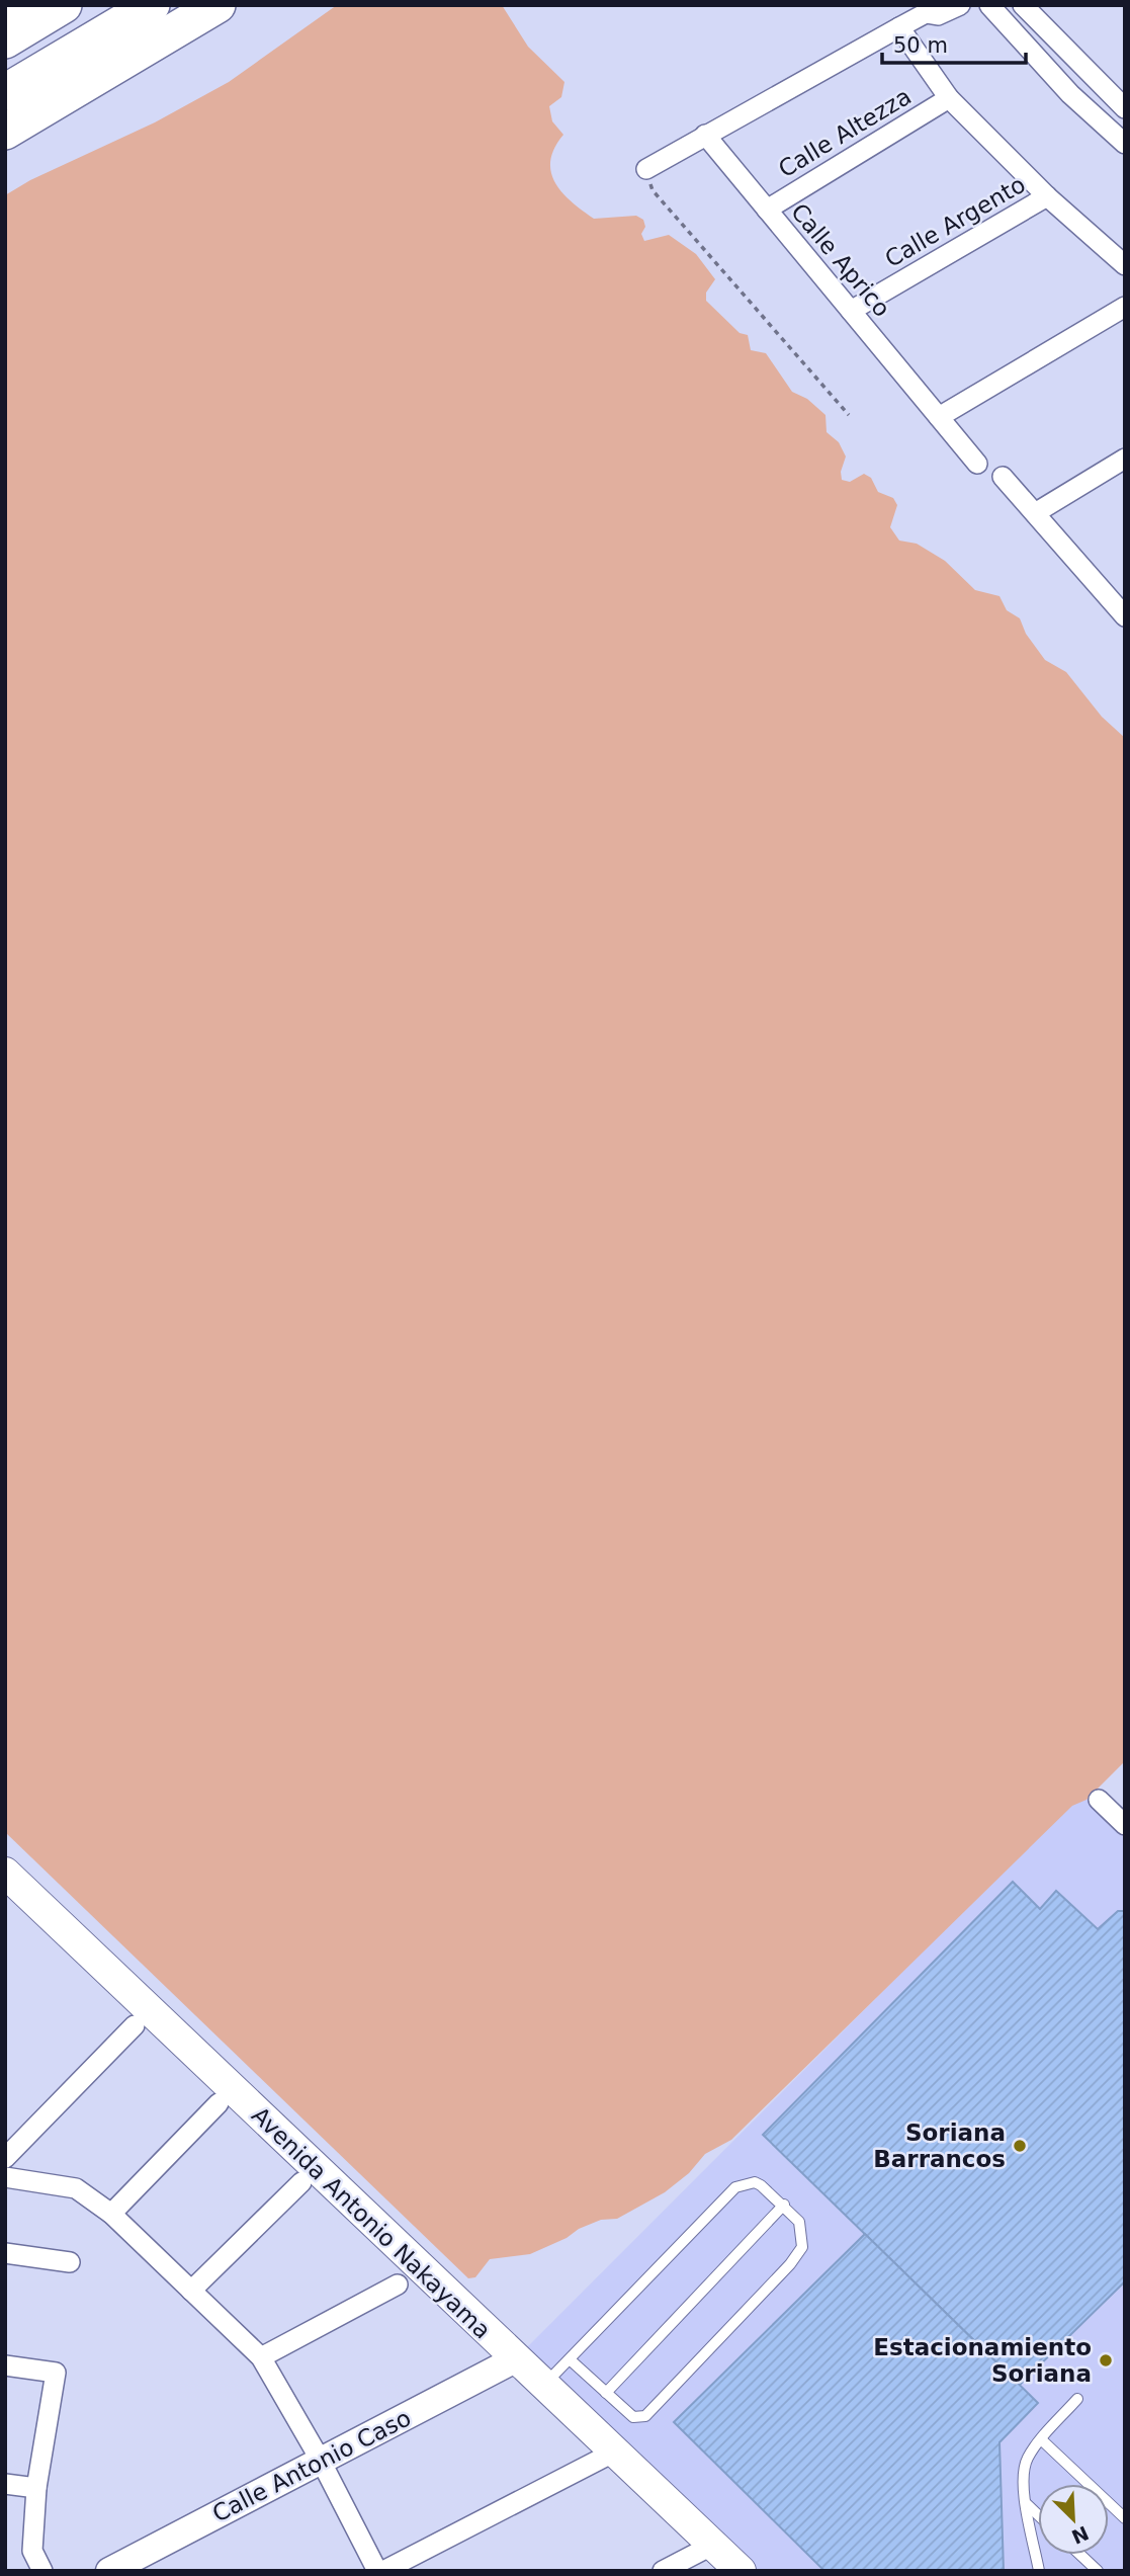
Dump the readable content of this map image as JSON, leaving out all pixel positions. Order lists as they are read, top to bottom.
{
  "streets": {
    "main road": ["Avenida Antonio Nakayama"],
    "street": [
      "Calle Altezza",
      "Calle Argento",
      "Calle Aprico",
      "Calle Antonio Caso"
    ]
  },
  "crossings": [
    ["Calle Altezza", "Calle Aprico"],
    ["Calle Argento", "Calle Aprico"],
    ["Avenida Antonio Nakayama", "Calle Antonio Caso"]
  ],
  "places": ["Soriana Barrancos", "Estacionamiento Soriana"],
  "scale_bar": "50 m",
  "north": "bottom right"
}
